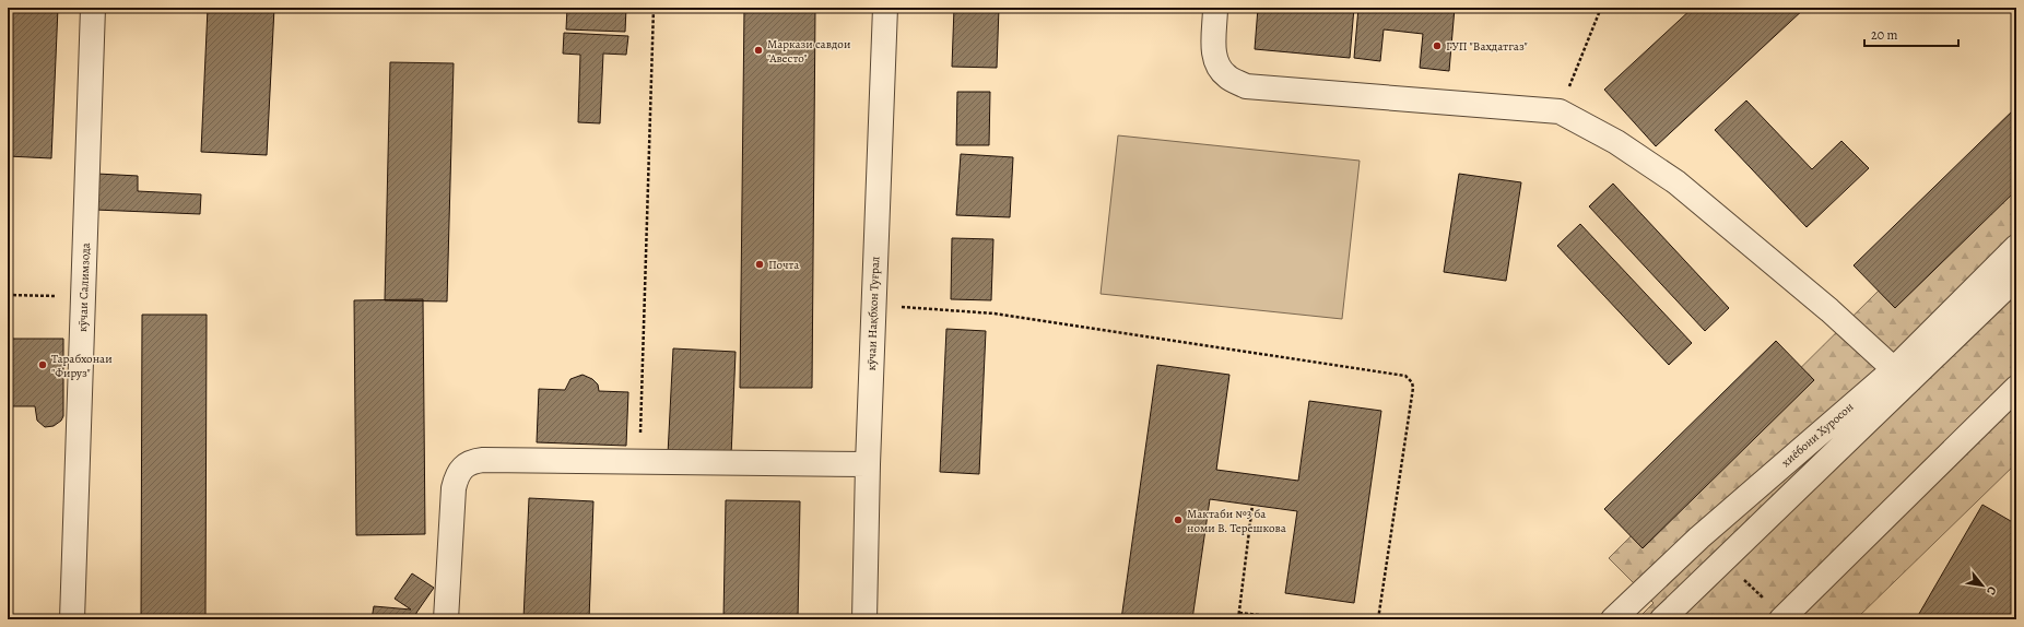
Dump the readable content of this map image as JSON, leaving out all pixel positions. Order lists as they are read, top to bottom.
{
  "streets": {
    "street": ["кӯчаи Салимзода", "кӯчаи Нақбхон Туғрал", "хиёбони Хуросон"]
  },
  "places": [
    "ГУП \"Вахдатгаз\"",
    "Маркази савдои \"Авесто\"",
    "Почта",
    "Тарабхонаи \"Фируз\"",
    "Мактаби №3 ба номи В. Терешкова"
  ],
  "scale_bar": "20 m",
  "north": "bottom right"
}
